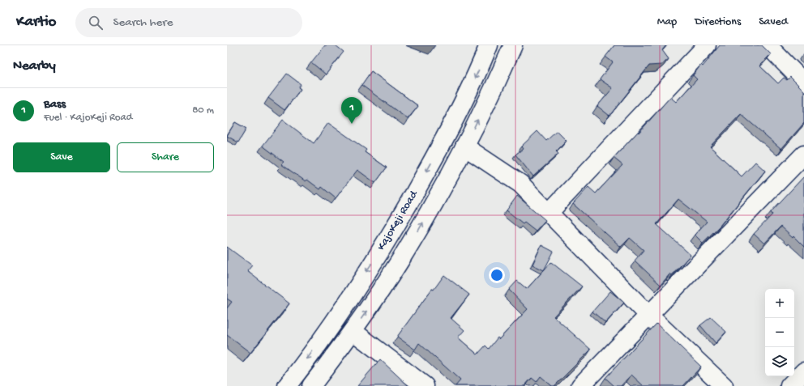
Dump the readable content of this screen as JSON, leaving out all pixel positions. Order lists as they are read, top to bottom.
{
  "streets": {
    "street": ["KajoKeji Road"]
  },
  "page": {
    "header": "Kartio",
    "search": "Search here",
    "nav": ["Map", "Directions", "Saved"],
    "heading": "Nearby",
    "list": [
      {
        "mark": "1",
        "name": "Bass",
        "note": "Fuel · KajoKeji Road",
        "value": "80 m"
      }
    ],
    "pins": "1",
    "buttons": ["Save", "Share"],
    "map_buttons": ["+", "−"]
  }
}
